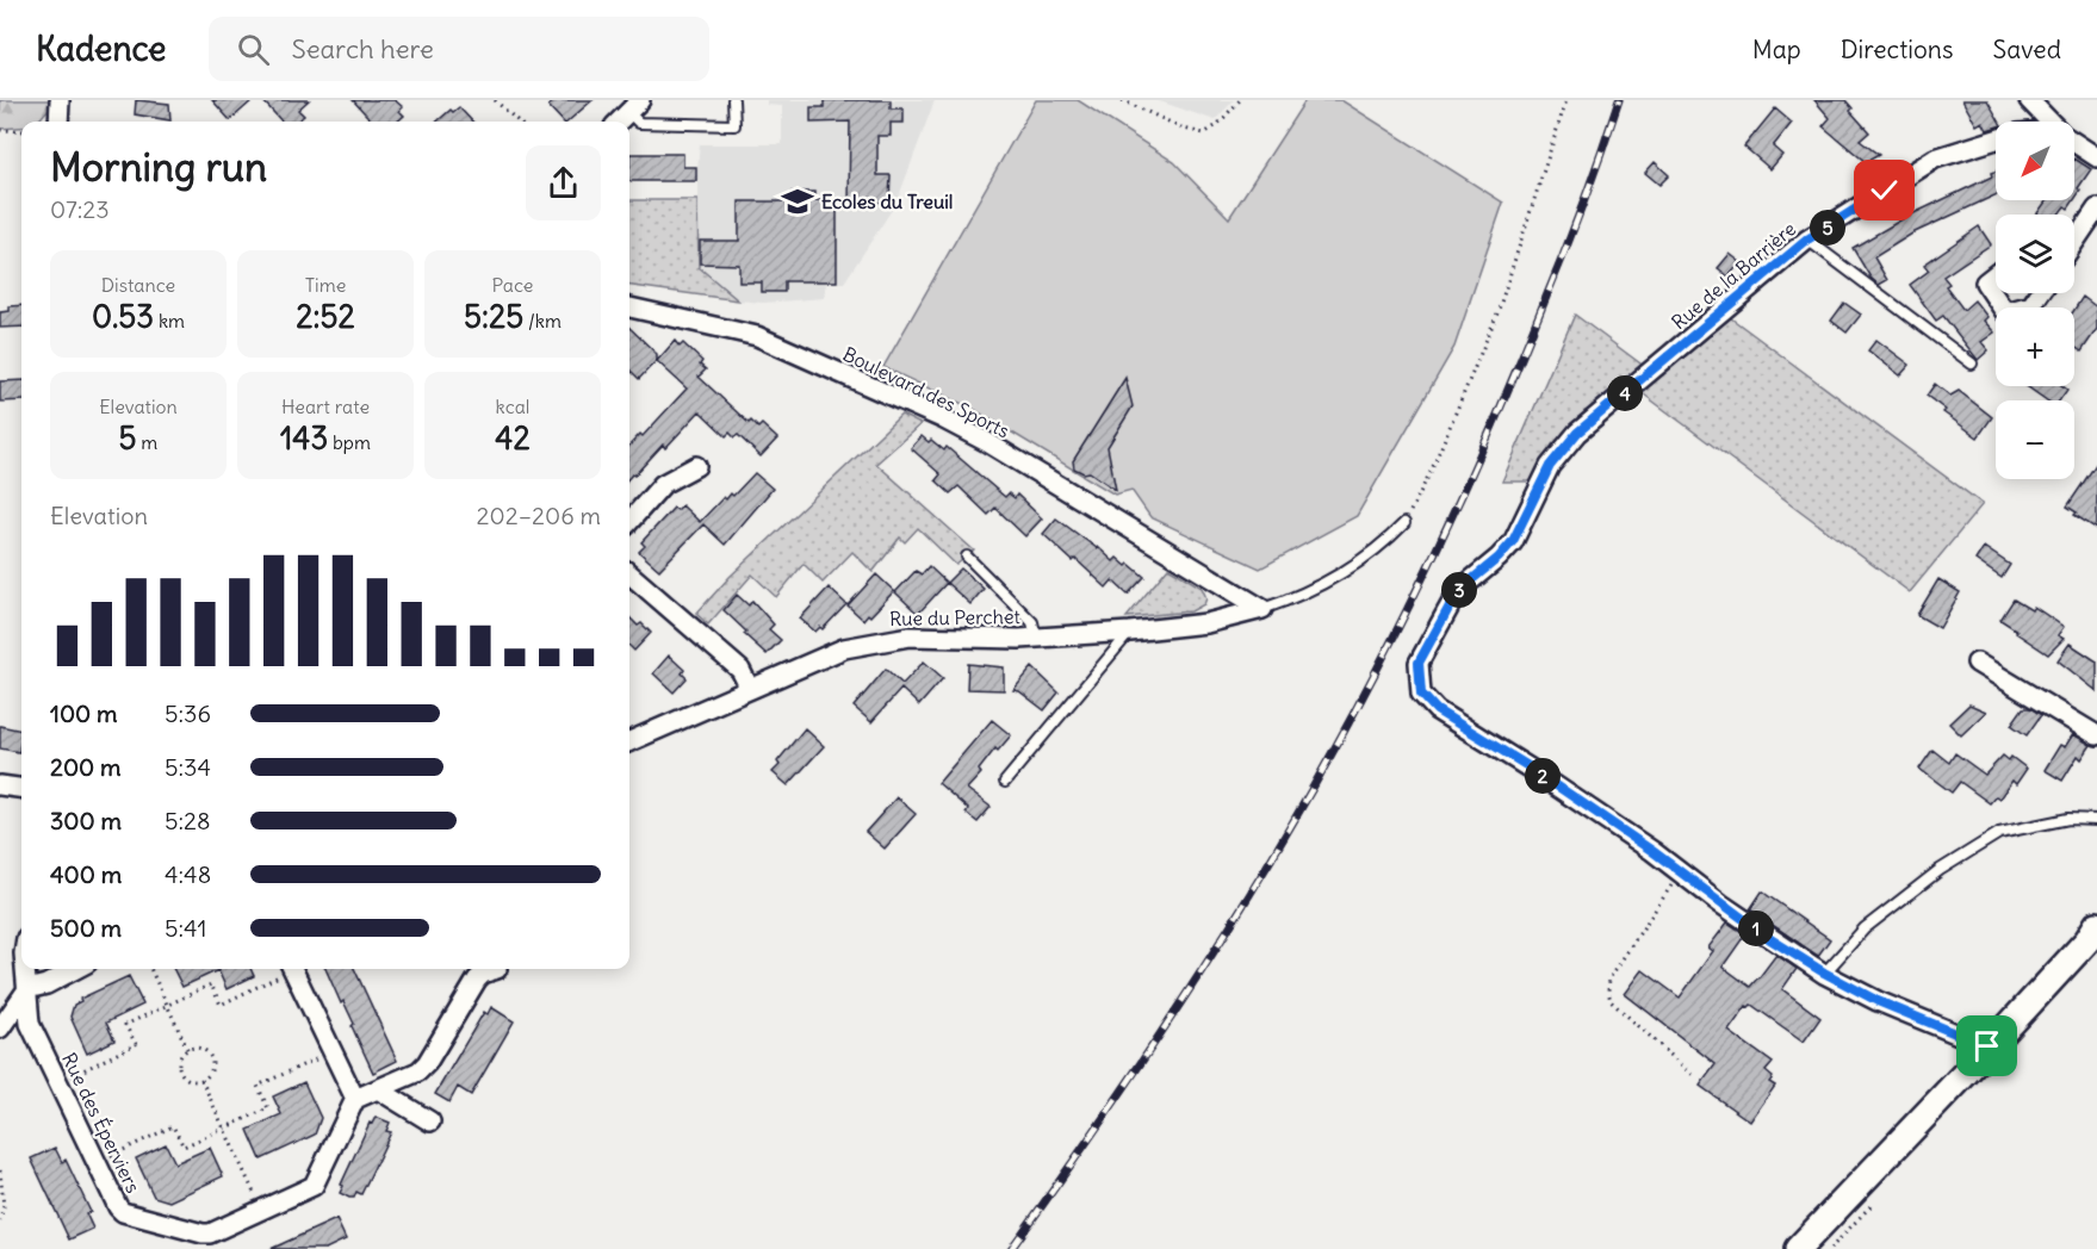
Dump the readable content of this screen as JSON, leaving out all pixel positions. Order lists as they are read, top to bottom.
{
  "streets": {
    "street": [
      "Rue de la Barrière",
      "Boulevard des Sports",
      "Rue du Perchet",
      "Rue des Éperviers"
    ]
  },
  "crossings": [
    ["Boulevard des Sports", "Rue du Perchet"]
  ],
  "places": {
    "school or university": ["Ecoles du Treuil"]
  },
  "north": "bottom left",
  "page": {
    "header": "Kadence",
    "search": "Search here",
    "nav": ["Map", "Directions", "Saved"],
    "map_buttons": ["+", "−"],
    "heading": ["Morning run", "07:23"],
    "pins": [
      "5",
      "4",
      "3",
      "2",
      "1"
    ],
    "stats": [
      ["Distance", "0.53 km"],
      ["Time", "2:52"],
      ["Pace", "5:25 /km"],
      ["Elevation", "5 m"],
      ["Heart rate", "143 bpm"],
      ["kcal", "42"]
    ],
    "chart": ["Elevation", "202–206 m"],
    "list": [
      {
        "name": "100 m",
        "note": "5:36"
      },
      {
        "name": "200 m",
        "note": "5:34"
      },
      {
        "name": "300 m",
        "note": "5:28"
      },
      {
        "name": "400 m",
        "note": "4:48"
      },
      {
        "name": "500 m",
        "note": "5:41"
      }
    ]
  }
}
